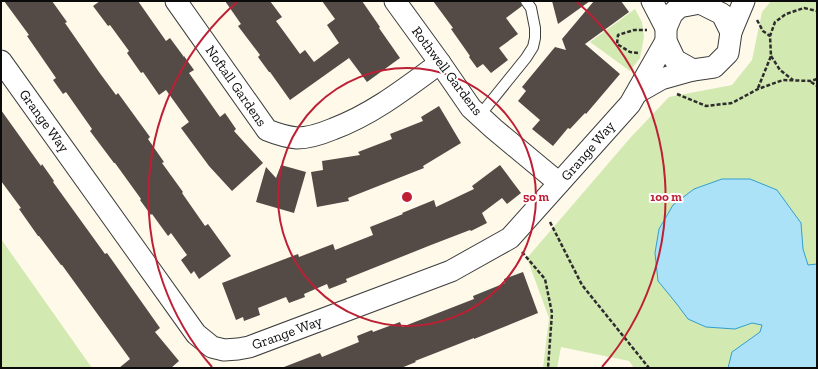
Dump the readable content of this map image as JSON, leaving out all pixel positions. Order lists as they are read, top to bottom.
{
  "streets": {
    "street": ["Rothwell Gardens", "Noftall Gardens", "Grange Way"]
  },
  "crossings": [
    ["Rothwell Gardens", "Noftall Gardens"],
    ["Rothwell Gardens", "Grange Way"]
  ],
  "rings": ["50 m", "100 m"]
}
